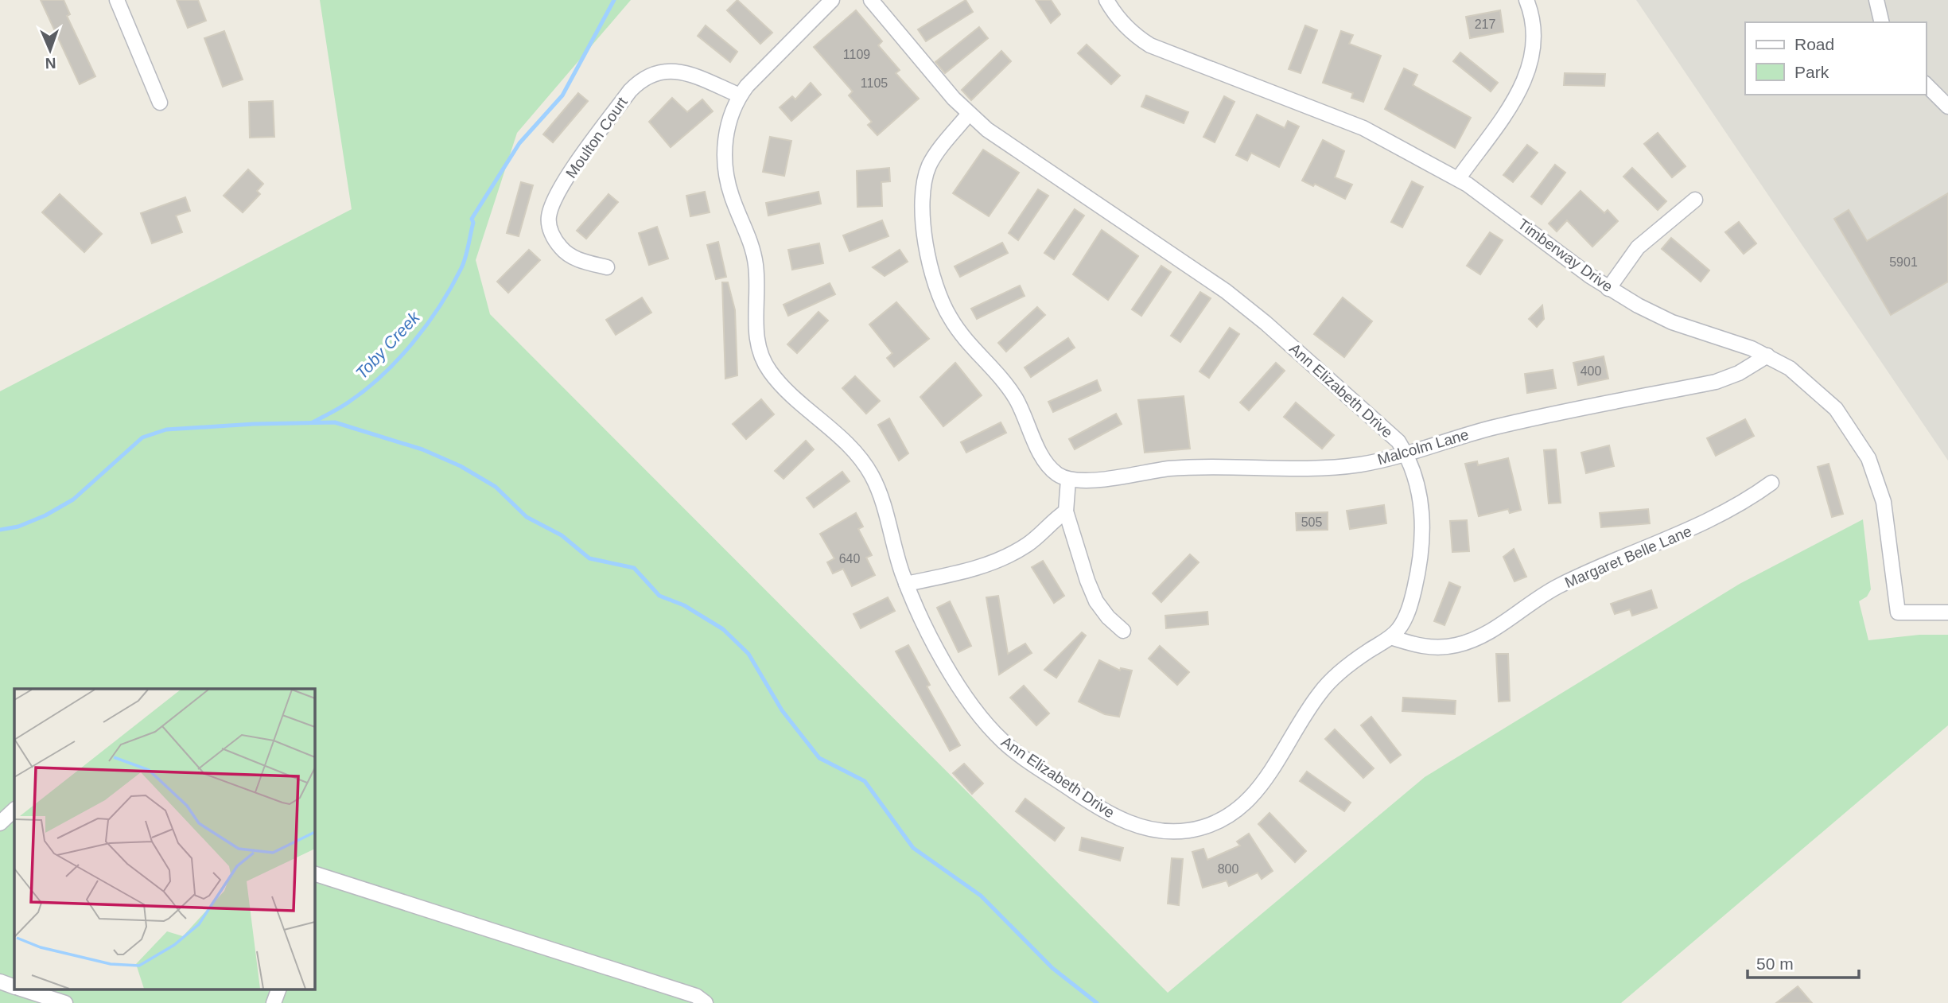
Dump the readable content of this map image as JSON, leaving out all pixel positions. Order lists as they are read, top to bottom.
{
  "streets": {
    "street": [
      "Moulton Court",
      "Timberway Drive",
      "Ann Elizabeth Drive",
      "Malcolm Lane",
      "Margaret Belle Lane"
    ]
  },
  "crossings": [
    ["Moulton Court", "Ann Elizabeth Drive"],
    ["Timberway Drive", "Malcolm Lane"],
    ["Ann Elizabeth Drive", "Malcolm Lane"],
    ["Ann Elizabeth Drive", "Margaret Belle Lane"]
  ],
  "water": ["Toby Creek"],
  "house_numbers": [
    "217",
    "1109",
    "1105",
    "5901",
    "400",
    "505",
    "640",
    "800"
  ],
  "legend": ["Road", "Park"],
  "scale_bar": "50 m",
  "north": "bottom"
}
